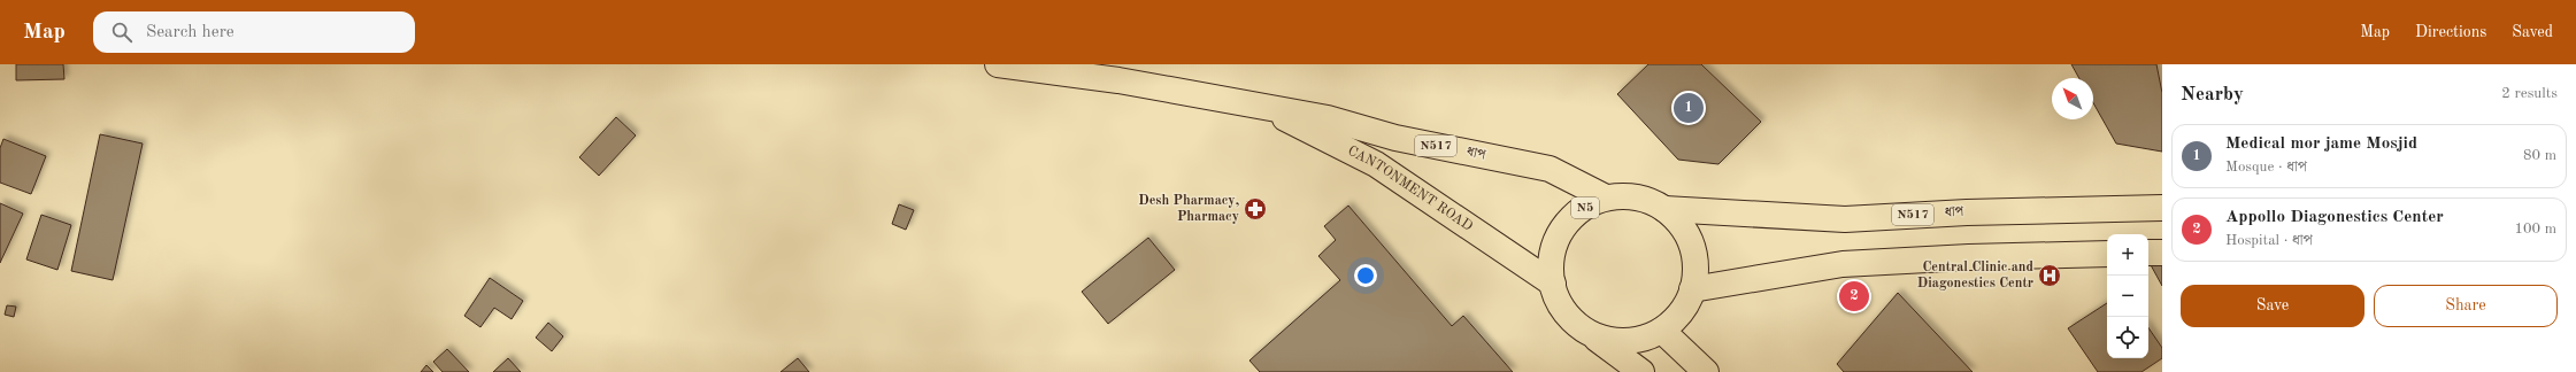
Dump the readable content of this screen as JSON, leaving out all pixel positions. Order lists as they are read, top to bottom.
{
  "streets": {
    "highway": [
      "N517",
      "ধাপ",
      "CANTONMENT ROAD",
      "N5"
    ]
  },
  "crossings": [
    ["ধাপ", "CANTONMENT ROAD"],
    ["ধাপ", "N5"],
    ["CANTONMENT ROAD", "N5"]
  ],
  "places": {
    "pharmacy": ["Desh Pharmacy, Pharmacy"],
    "hospital": ["Central Clinic and Diagonestics Centr"]
  },
  "north": "top left",
  "page": {
    "header": "Map",
    "search": "Search here",
    "nav": ["Map", "Directions", "Saved"],
    "heading": ["Nearby", "2 results"],
    "pins": ["1", "2"],
    "list": [
      {
        "mark": "1",
        "name": "Medical mor jame Mosjid",
        "note": "Mosque · ধাপ",
        "value": "80 m"
      },
      {
        "mark": "2",
        "name": "Appollo Diagonestics Center",
        "note": "Hospital · ধাপ",
        "value": "100 m"
      }
    ],
    "map_buttons": ["+", "−"],
    "buttons": ["Save", "Share"]
  }
}
